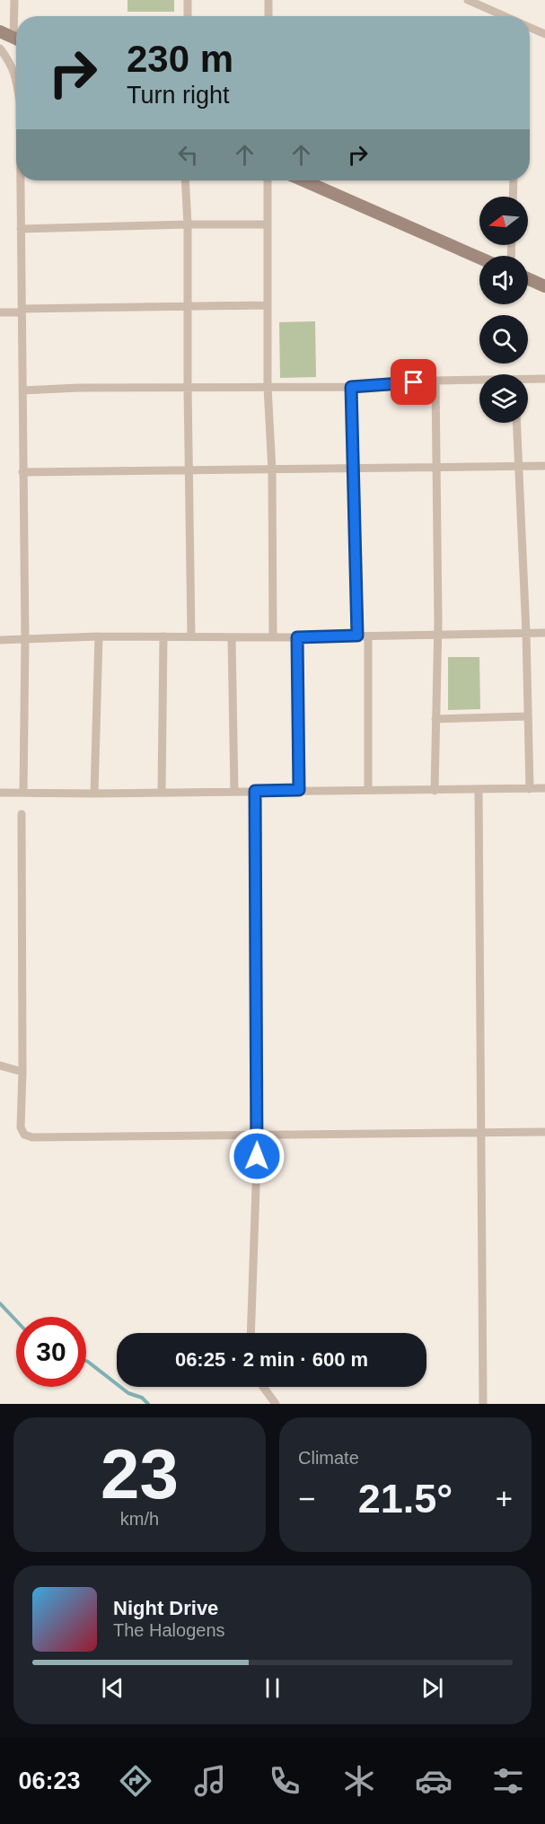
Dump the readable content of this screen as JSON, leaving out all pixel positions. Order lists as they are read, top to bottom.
{
  "north": "left",
  "page": {
    "turn": ["230 m", "Turn right"],
    "limit": "30",
    "trip": "06:25 · 2 min · 600 m",
    "tile": [
      ["23", "km/h"],
      "Climate"
    ],
    "heat": ["−", "21.5°", "+"],
    "song": ["Night Drive", "The Halogens"],
    "tabs": "06:23"
  }
}
